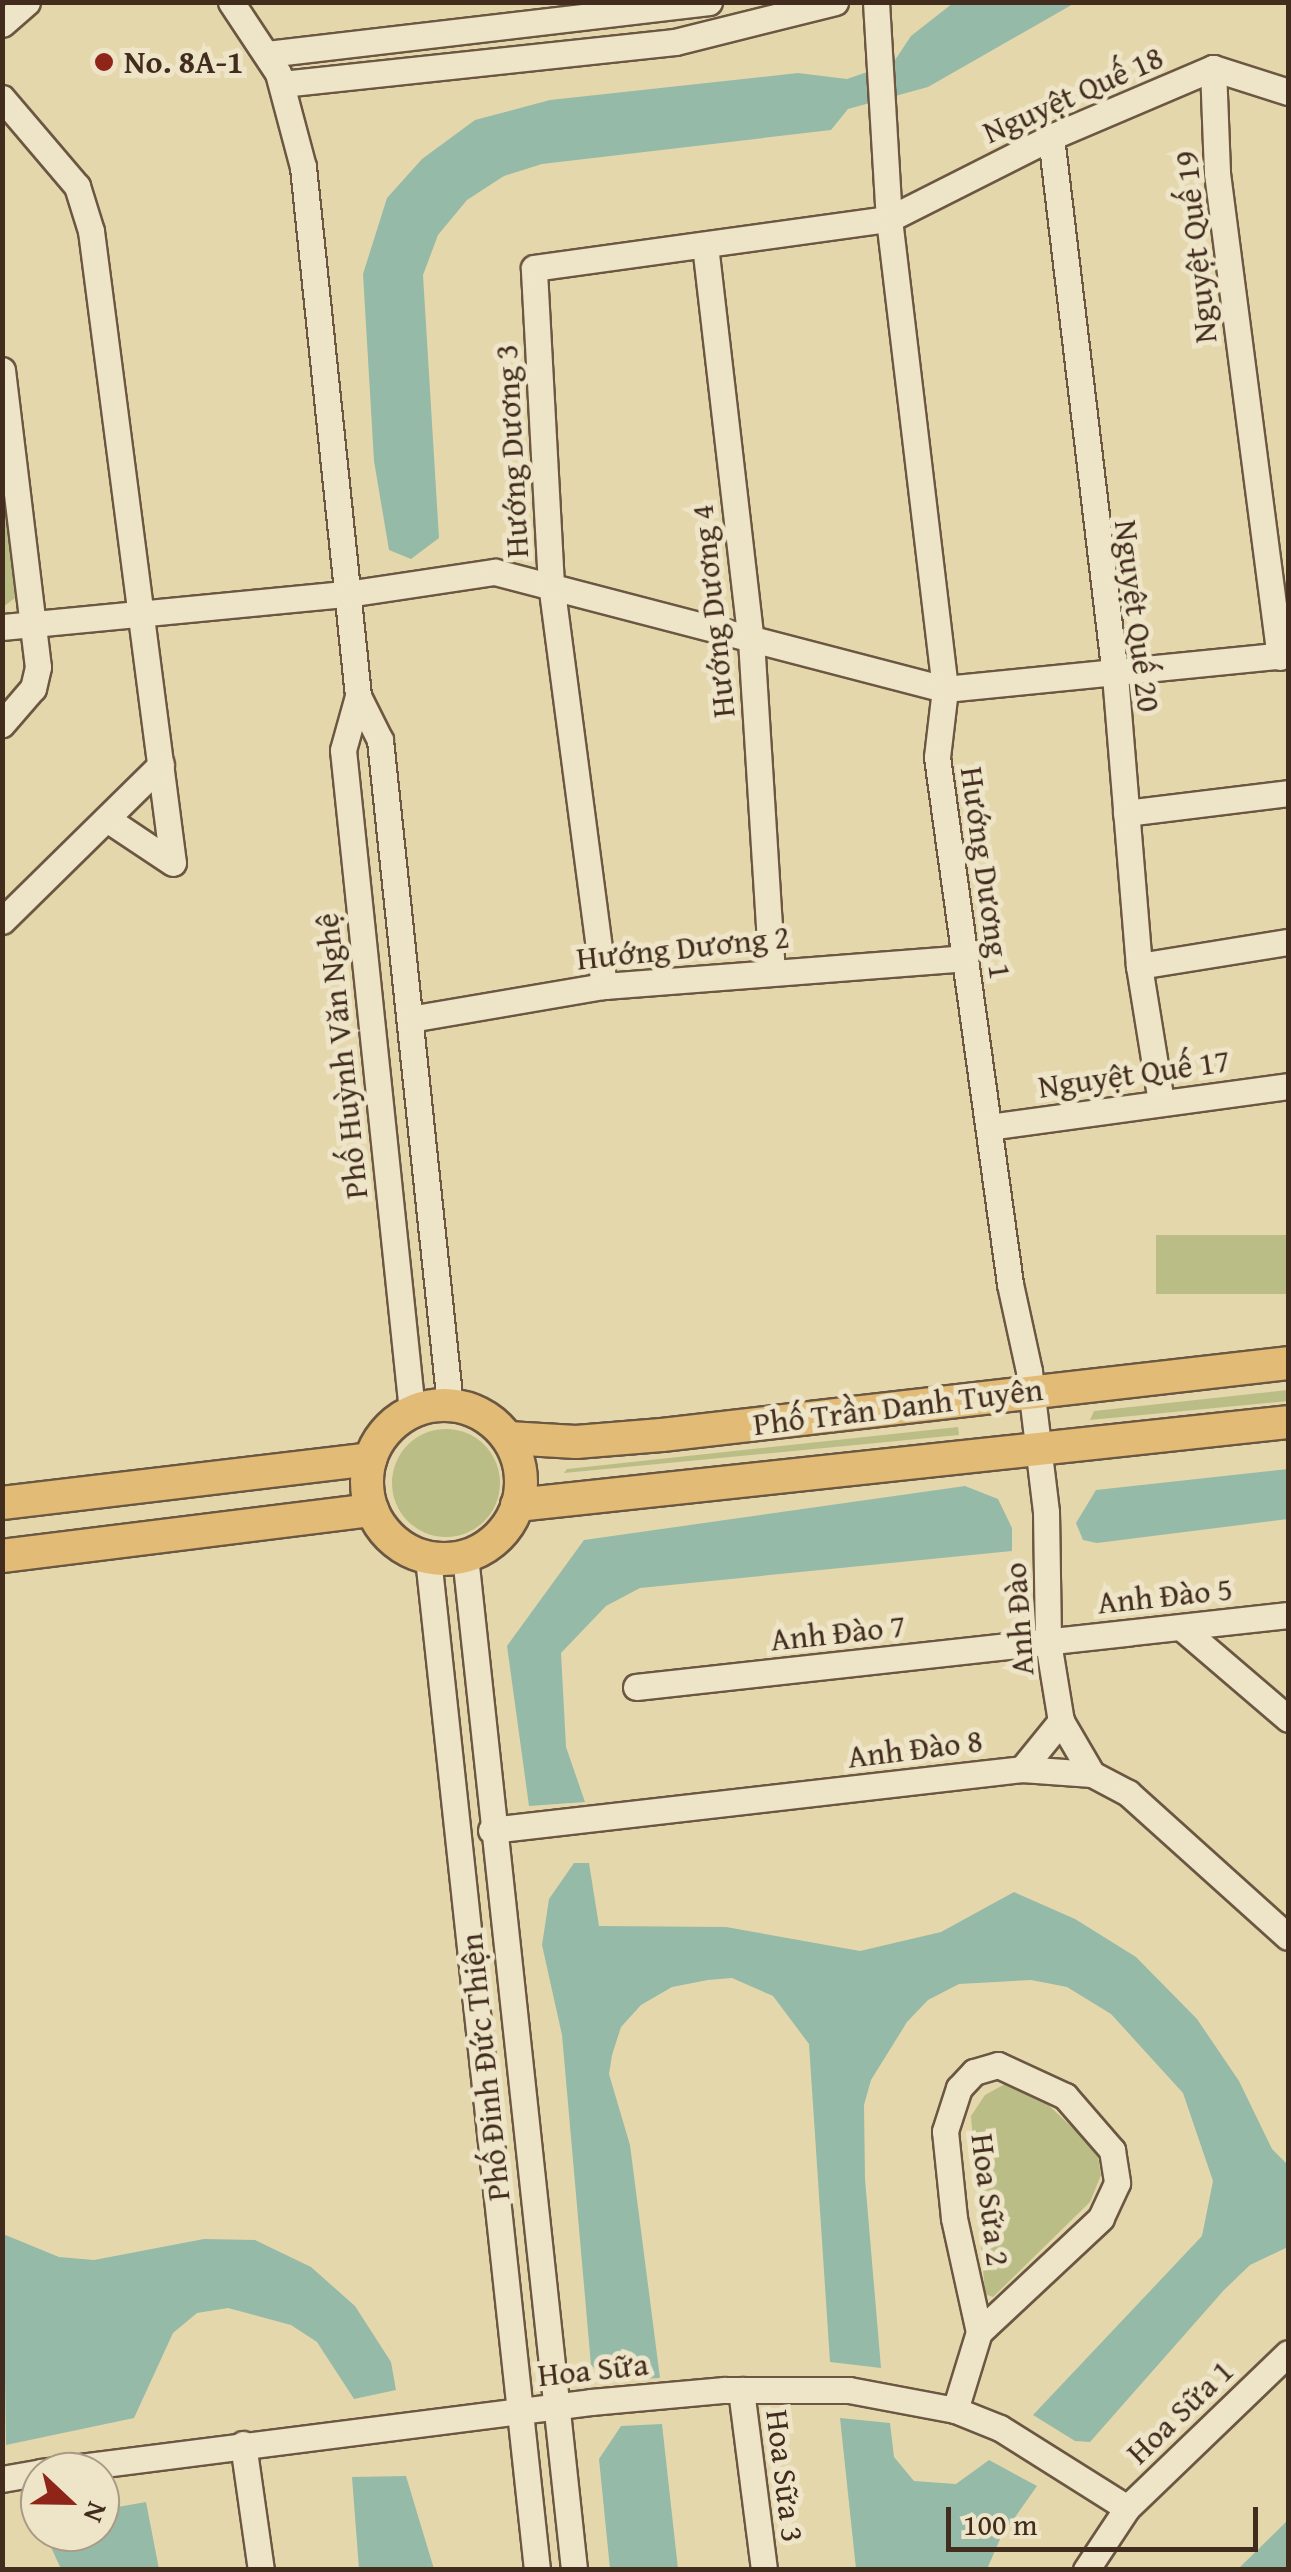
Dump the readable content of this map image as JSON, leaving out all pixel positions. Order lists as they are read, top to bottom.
{
  "streets": {
    "main road": ["Phố Trần Danh Tuyên"],
    "street": [
      "Nguyệt Quế 18",
      "Nguyệt Quế 19",
      "Hướng Dương 3",
      "Hướng Dương 4",
      "Nguyệt Quế 20",
      "Hướng Dương 1",
      "Hướng Dương 2",
      "Phố Huỳnh Văn Nghệ",
      "Nguyệt Quế 17",
      "Anh Đào 5",
      "Anh Đào",
      "Anh Đào 7",
      "Anh Đào 8",
      "Phố Đinh Đức Thiện",
      "Hoa Sữa 2",
      "Hoa Sữa",
      "Hoa Sữa 1",
      "Hoa Sữa 3"
    ]
  },
  "crossings": [
    ["Nguyệt Quế 18", "Nguyệt Quế 19"],
    ["Nguyệt Quế 18", "Hướng Dương 3"],
    ["Nguyệt Quế 18", "Nguyệt Quế 20"],
    ["Nguyệt Quế 18", "Hướng Dương 1"],
    ["Hướng Dương 3", "Hướng Dương 4"],
    ["Hướng Dương 3", "Hướng Dương 1"],
    ["Hướng Dương 3", "Hướng Dương 2"],
    ["Hướng Dương 4", "Hướng Dương 2"],
    ["Nguyệt Quế 20", "Nguyệt Quế 17"],
    ["Hướng Dương 1", "Hướng Dương 2"],
    ["Hướng Dương 1", "Nguyệt Quế 17"],
    ["Hướng Dương 1", "Phố Trần Danh Tuyên"],
    ["Hướng Dương 1", "Anh Đào"],
    ["Hướng Dương 2", "Phố Huỳnh Văn Nghệ"],
    ["Phố Huỳnh Văn Nghệ", "Phố Trần Danh Tuyên"],
    ["Phố Huỳnh Văn Nghệ", "Phố Đinh Đức Thiện"],
    ["Phố Trần Danh Tuyên", "Anh Đào"],
    ["Phố Trần Danh Tuyên", "Phố Đinh Đức Thiện"],
    ["Anh Đào 5", "Anh Đào"],
    ["Anh Đào 5", "Anh Đào 7"],
    ["Anh Đào", "Anh Đào 7"],
    ["Anh Đào", "Anh Đào 8"],
    ["Anh Đào 8", "Phố Đinh Đức Thiện"],
    ["Phố Đinh Đức Thiện", "Hoa Sữa"],
    ["Hoa Sữa 2", "Hoa Sữa"],
    ["Hoa Sữa", "Hoa Sữa 1"],
    ["Hoa Sữa", "Hoa Sữa 3"]
  ],
  "places": ["No. 8A-1"],
  "scale_bar": "100 m",
  "north": "right"
}
